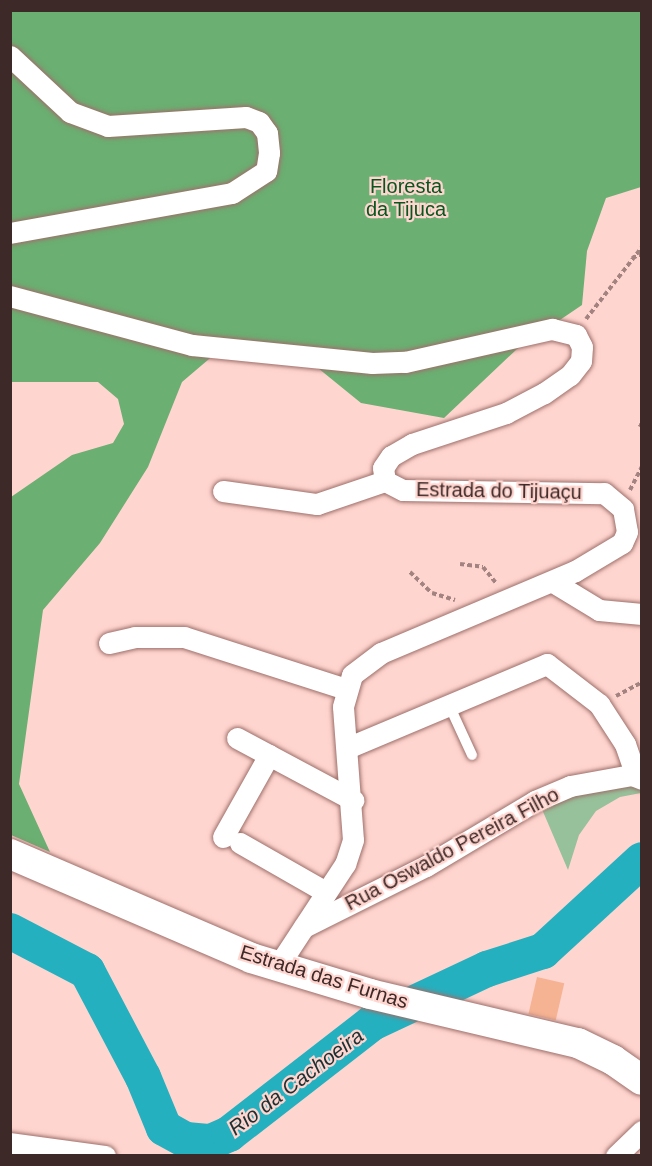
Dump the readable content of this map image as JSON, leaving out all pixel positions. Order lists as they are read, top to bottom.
{
  "streets": {
    "main road": ["Estrada das Furnas"],
    "street": ["Estrada do Tijuaçu", "Rua Oswaldo Pereira Filho"]
  },
  "water": ["Rio da Cachoeira"],
  "parks": ["Floresta da Tijuca"]
}
